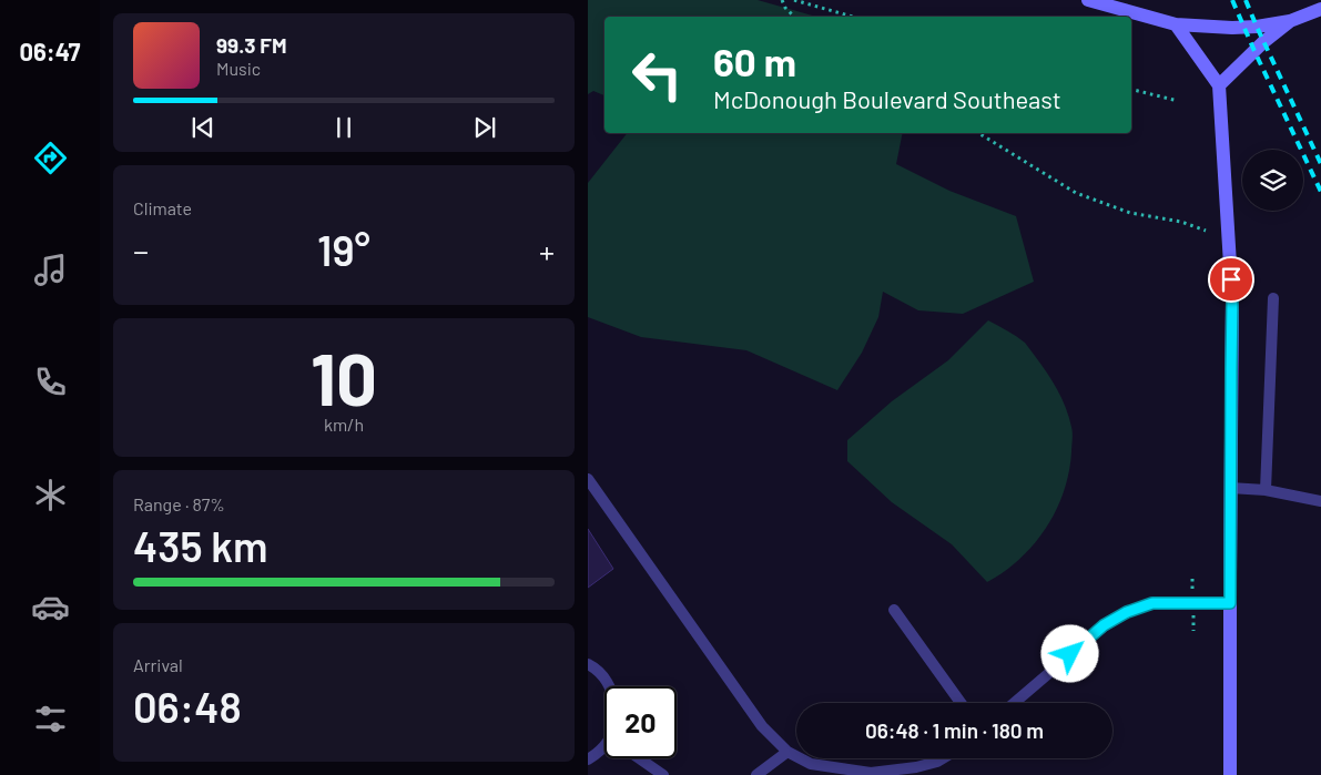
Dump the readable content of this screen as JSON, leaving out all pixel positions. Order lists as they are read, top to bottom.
{
  "page": {
    "tabs": "06:47",
    "turn": ["60 m", "McDonough Boulevard Southeast"],
    "song": ["99.3 FM", "Music"],
    "tile": [
      "Climate",
      ["10", "km/h"],
      ["Range · 87%", "435 km"],
      ["Arrival", "06:48"]
    ],
    "heat": ["−", "19°", "+"],
    "limit": "20",
    "trip": "06:48 · 1 min · 180 m"
  }
}
